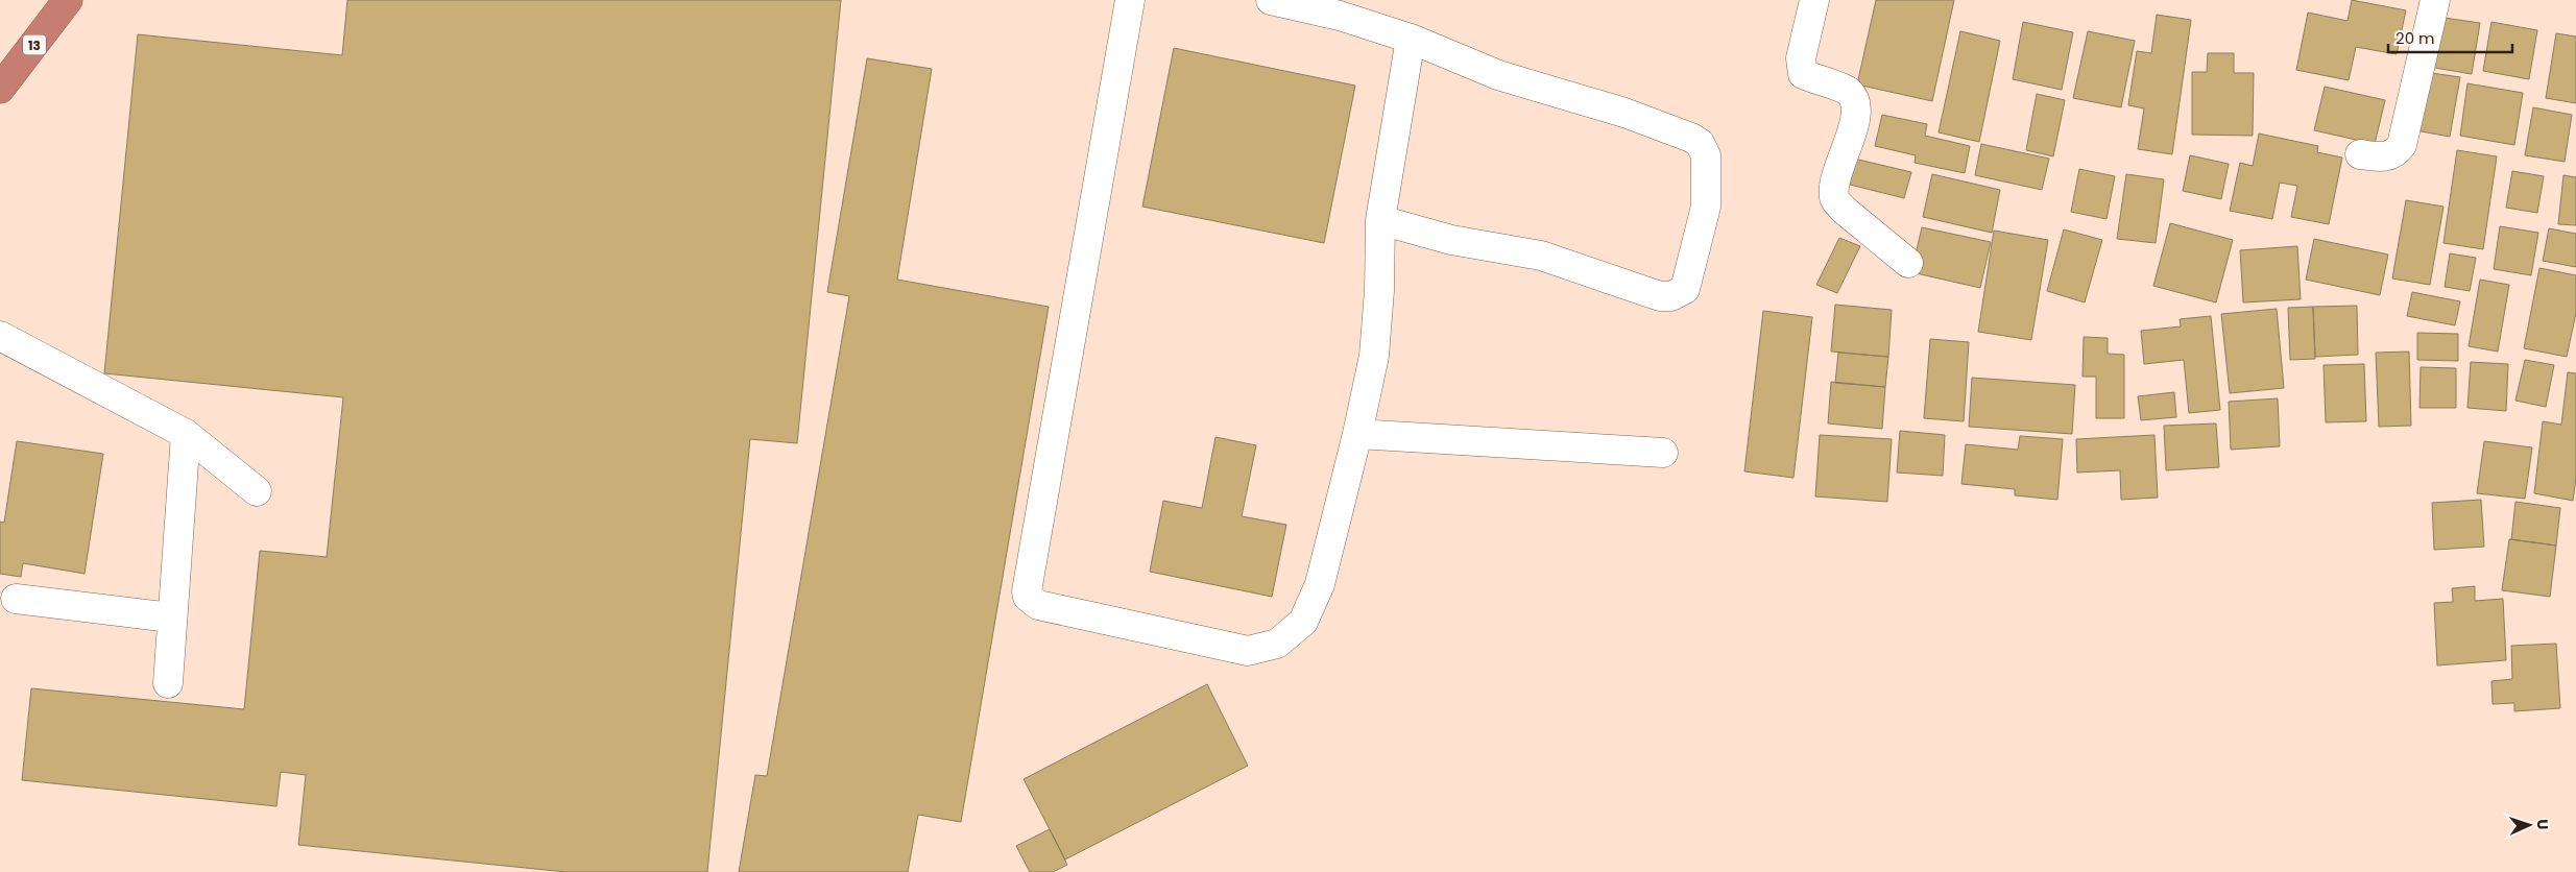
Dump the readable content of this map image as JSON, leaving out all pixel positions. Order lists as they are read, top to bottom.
{
  "streets": {
    "highway": ["13"]
  },
  "scale_bar": "20 m",
  "north": "right"
}
